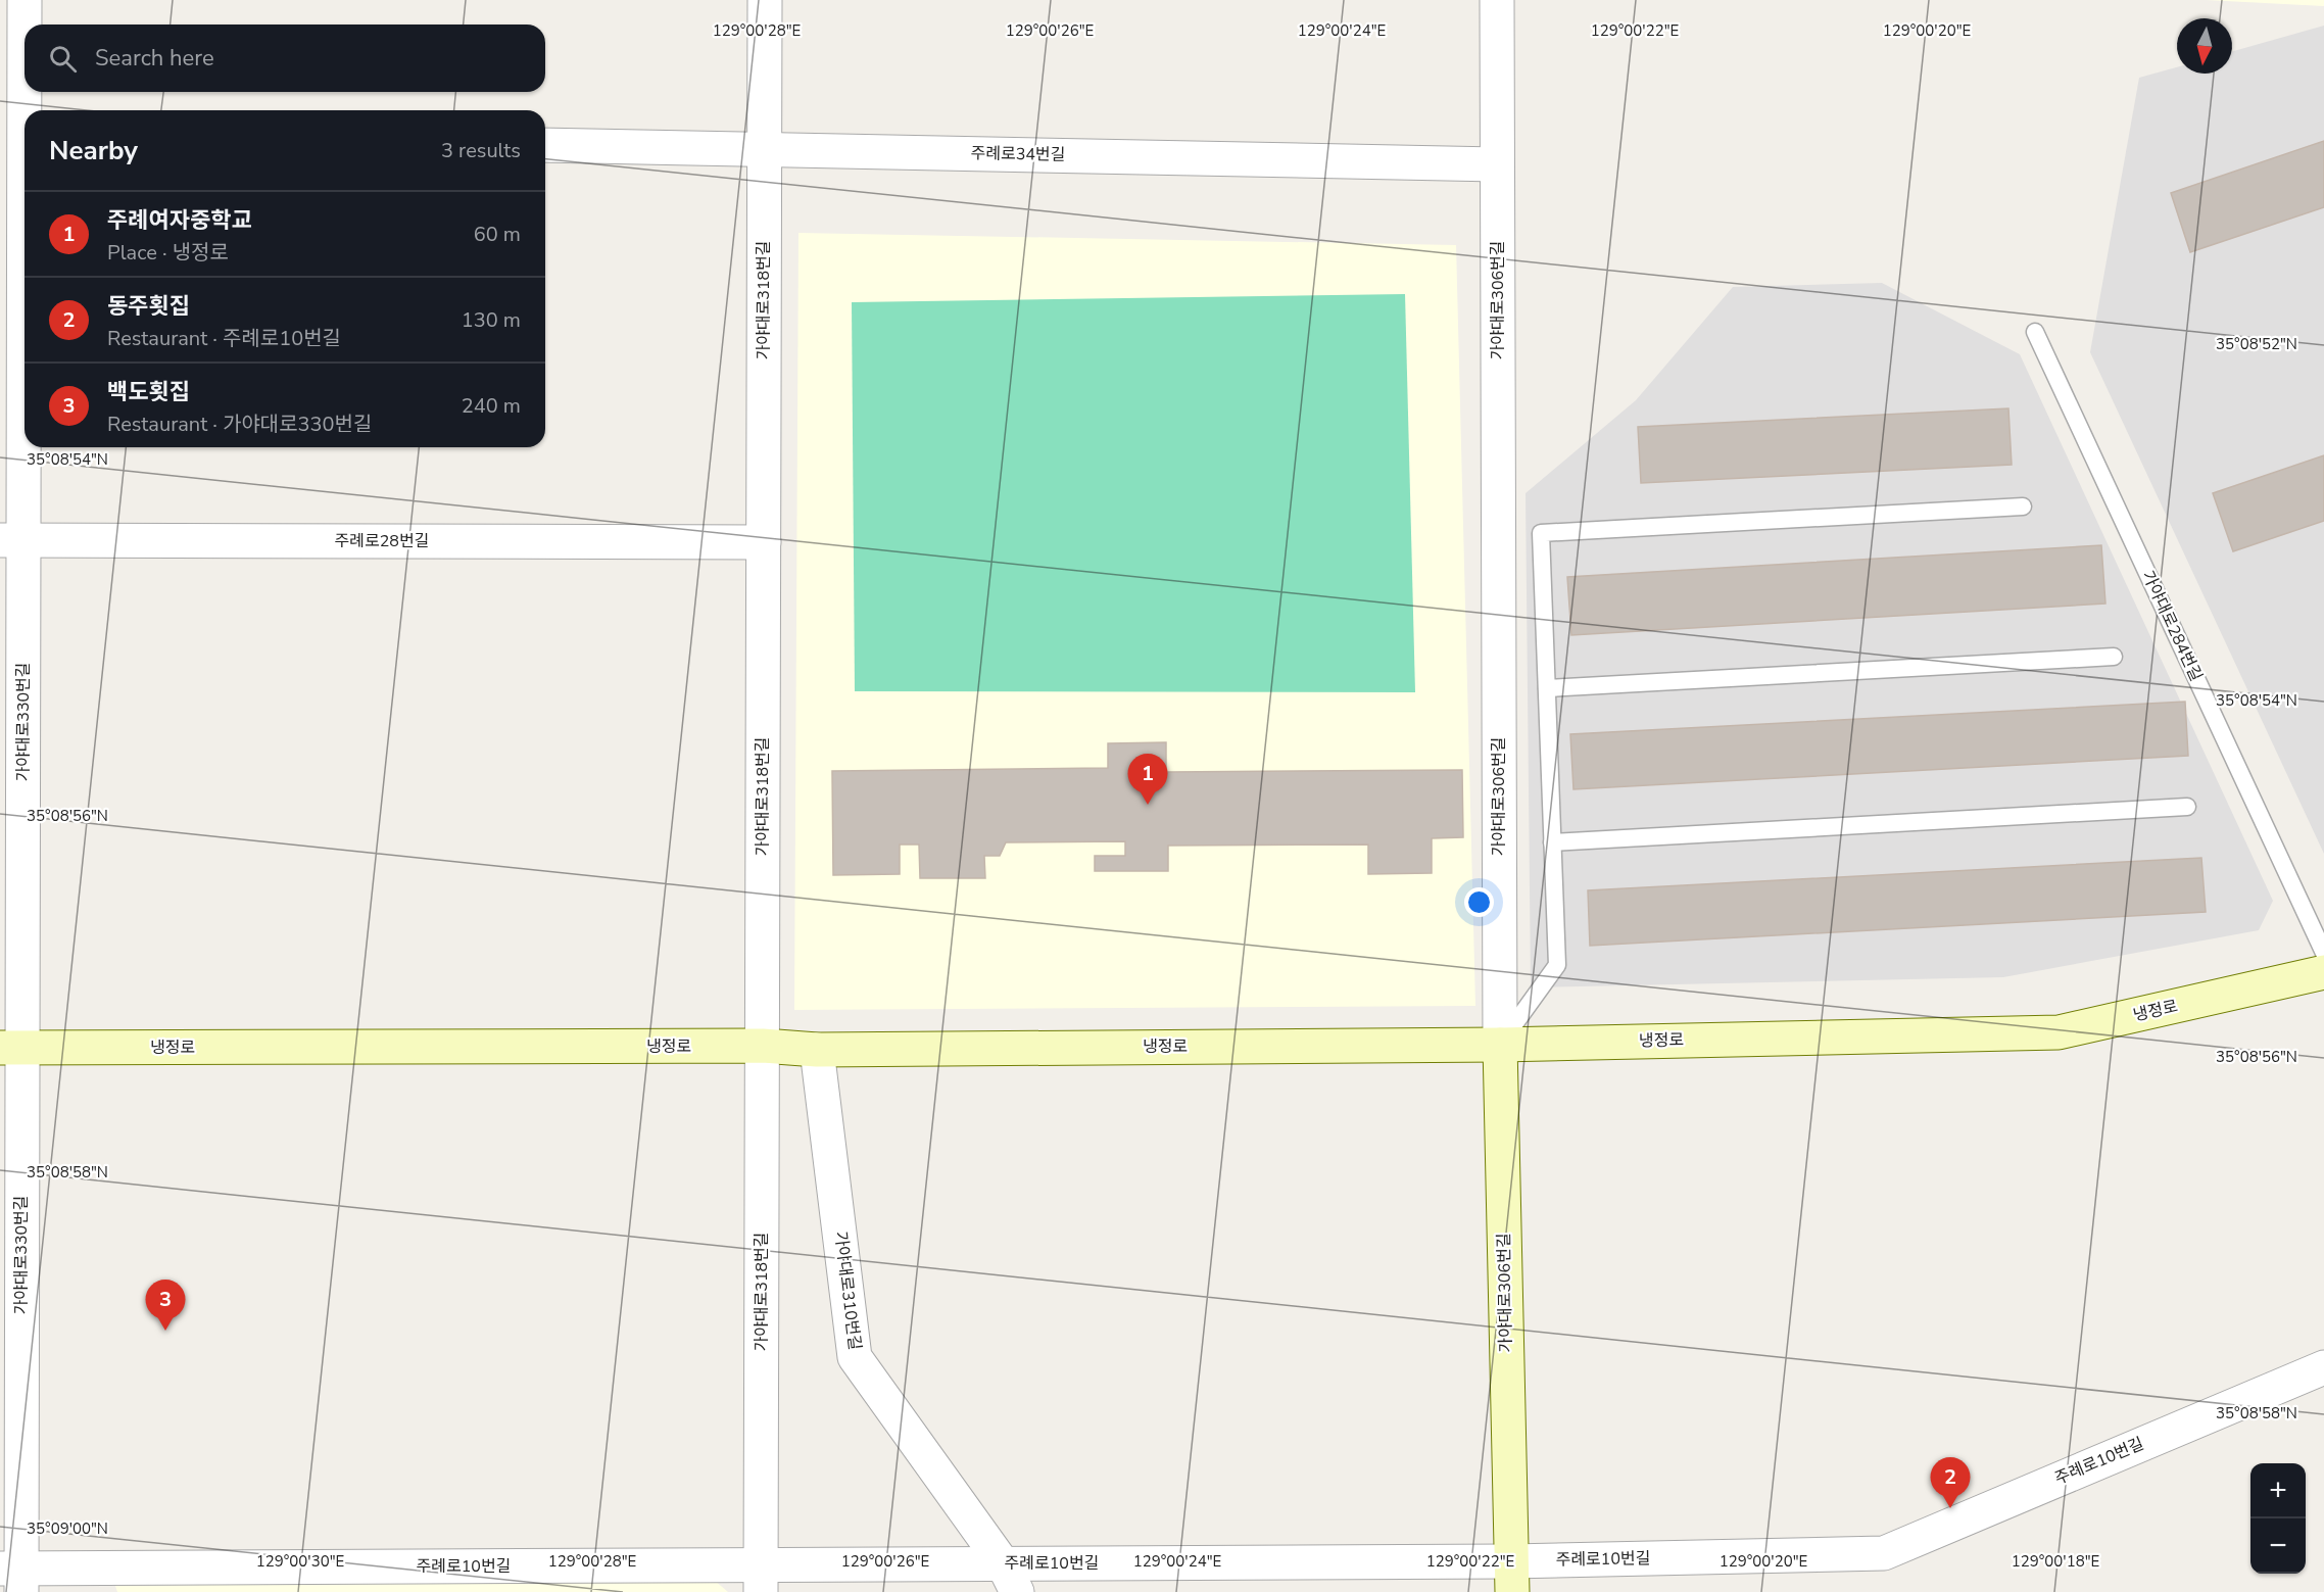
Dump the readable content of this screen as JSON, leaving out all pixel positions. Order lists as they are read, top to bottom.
{
  "streets": {
    "main road": ["가야대로306번길", "냉정로"],
    "street": [
      "주례로34번길",
      "가야대로318번길",
      "주례로28번길",
      "가야대로330번길",
      "가야대로310번길",
      "주례로10번길"
    ],
    "lane": ["가야대로284번길"]
  },
  "crossings": [
    ["주례로34번길", "가야대로318번길"],
    ["주례로34번길", "가야대로306번길"],
    ["가야대로318번길", "주례로28번길"],
    ["가야대로318번길", "냉정로"],
    ["가야대로318번길", "주례로10번길"],
    ["가야대로306번길", "냉정로"],
    ["가야대로306번길", "주례로10번길"],
    ["주례로28번길", "가야대로330번길"],
    ["가야대로330번길", "냉정로"],
    ["가야대로330번길", "주례로10번길"],
    ["냉정로", "가야대로310번길"],
    ["가야대로310번길", "주례로10번길"]
  ],
  "north": "bottom",
  "page": {
    "search": "Search here",
    "heading": ["Nearby", "3 results"],
    "list": [
      {
        "mark": "1",
        "name": "주례여자중학교",
        "note": "Place · 냉정로",
        "value": "60 m"
      },
      {
        "mark": "2",
        "name": "동주횟집",
        "note": "Restaurant · 주례로10번길",
        "value": "130 m"
      },
      {
        "mark": "3",
        "name": "백도횟집",
        "note": "Restaurant · 가야대로330번길",
        "value": "240 m"
      }
    ],
    "pins": ["1", "3", "2"],
    "map_buttons": ["+", "−"]
  },
  "coordinates": [
    "129°00'28\"E",
    "129°00'26\"E",
    "129°00'24\"E",
    "129°00'22\"E",
    "129°00'20\"E",
    "35°08'52\"N",
    "35°08'54\"N",
    "35°08'56\"N",
    "35°08'58\"N",
    "35°09'00\"N",
    "129°00'30\"E",
    "129°00'18\"E"
  ]
}
